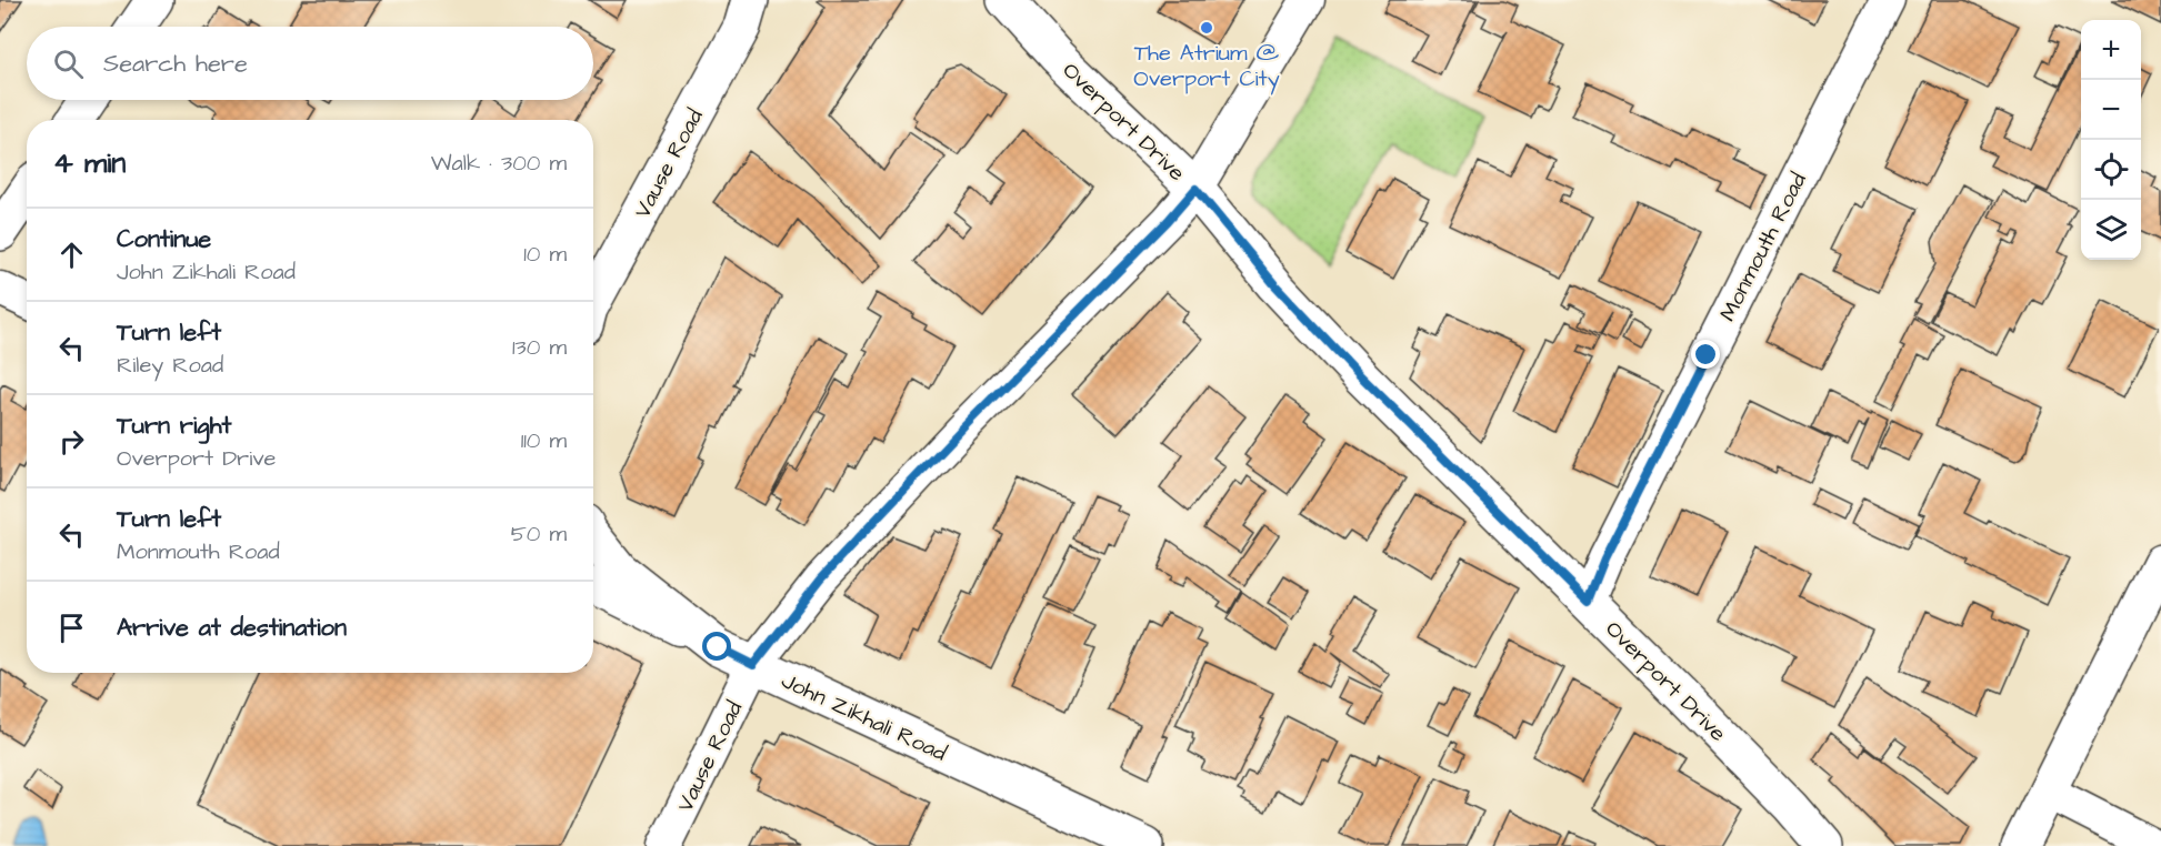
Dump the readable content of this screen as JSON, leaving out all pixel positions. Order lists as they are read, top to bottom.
{
  "streets": {
    "main road": ["Overport Drive", "Vause Road", "John Zikhali Road"],
    "street": ["Monmouth Road"]
  },
  "crossings": [
    ["Overport Drive", "Vause Road"],
    ["Overport Drive", "Monmouth Road"],
    ["Vause Road", "John Zikhali Road"]
  ],
  "places": ["The Atrium @ Overport City"],
  "page": {
    "map_buttons": ["+", "−"],
    "search": "Search here",
    "heading": ["4 min", "Walk · 300 m"],
    "list": [
      ["Continue", "John Zikhali Road", "10 m"],
      ["Turn left", "Riley Road", "130 m"],
      ["Turn right", "Overport Drive", "110 m"],
      ["Turn left", "Monmouth Road", "50 m"],
      "Arrive at destination"
    ]
  }
}
